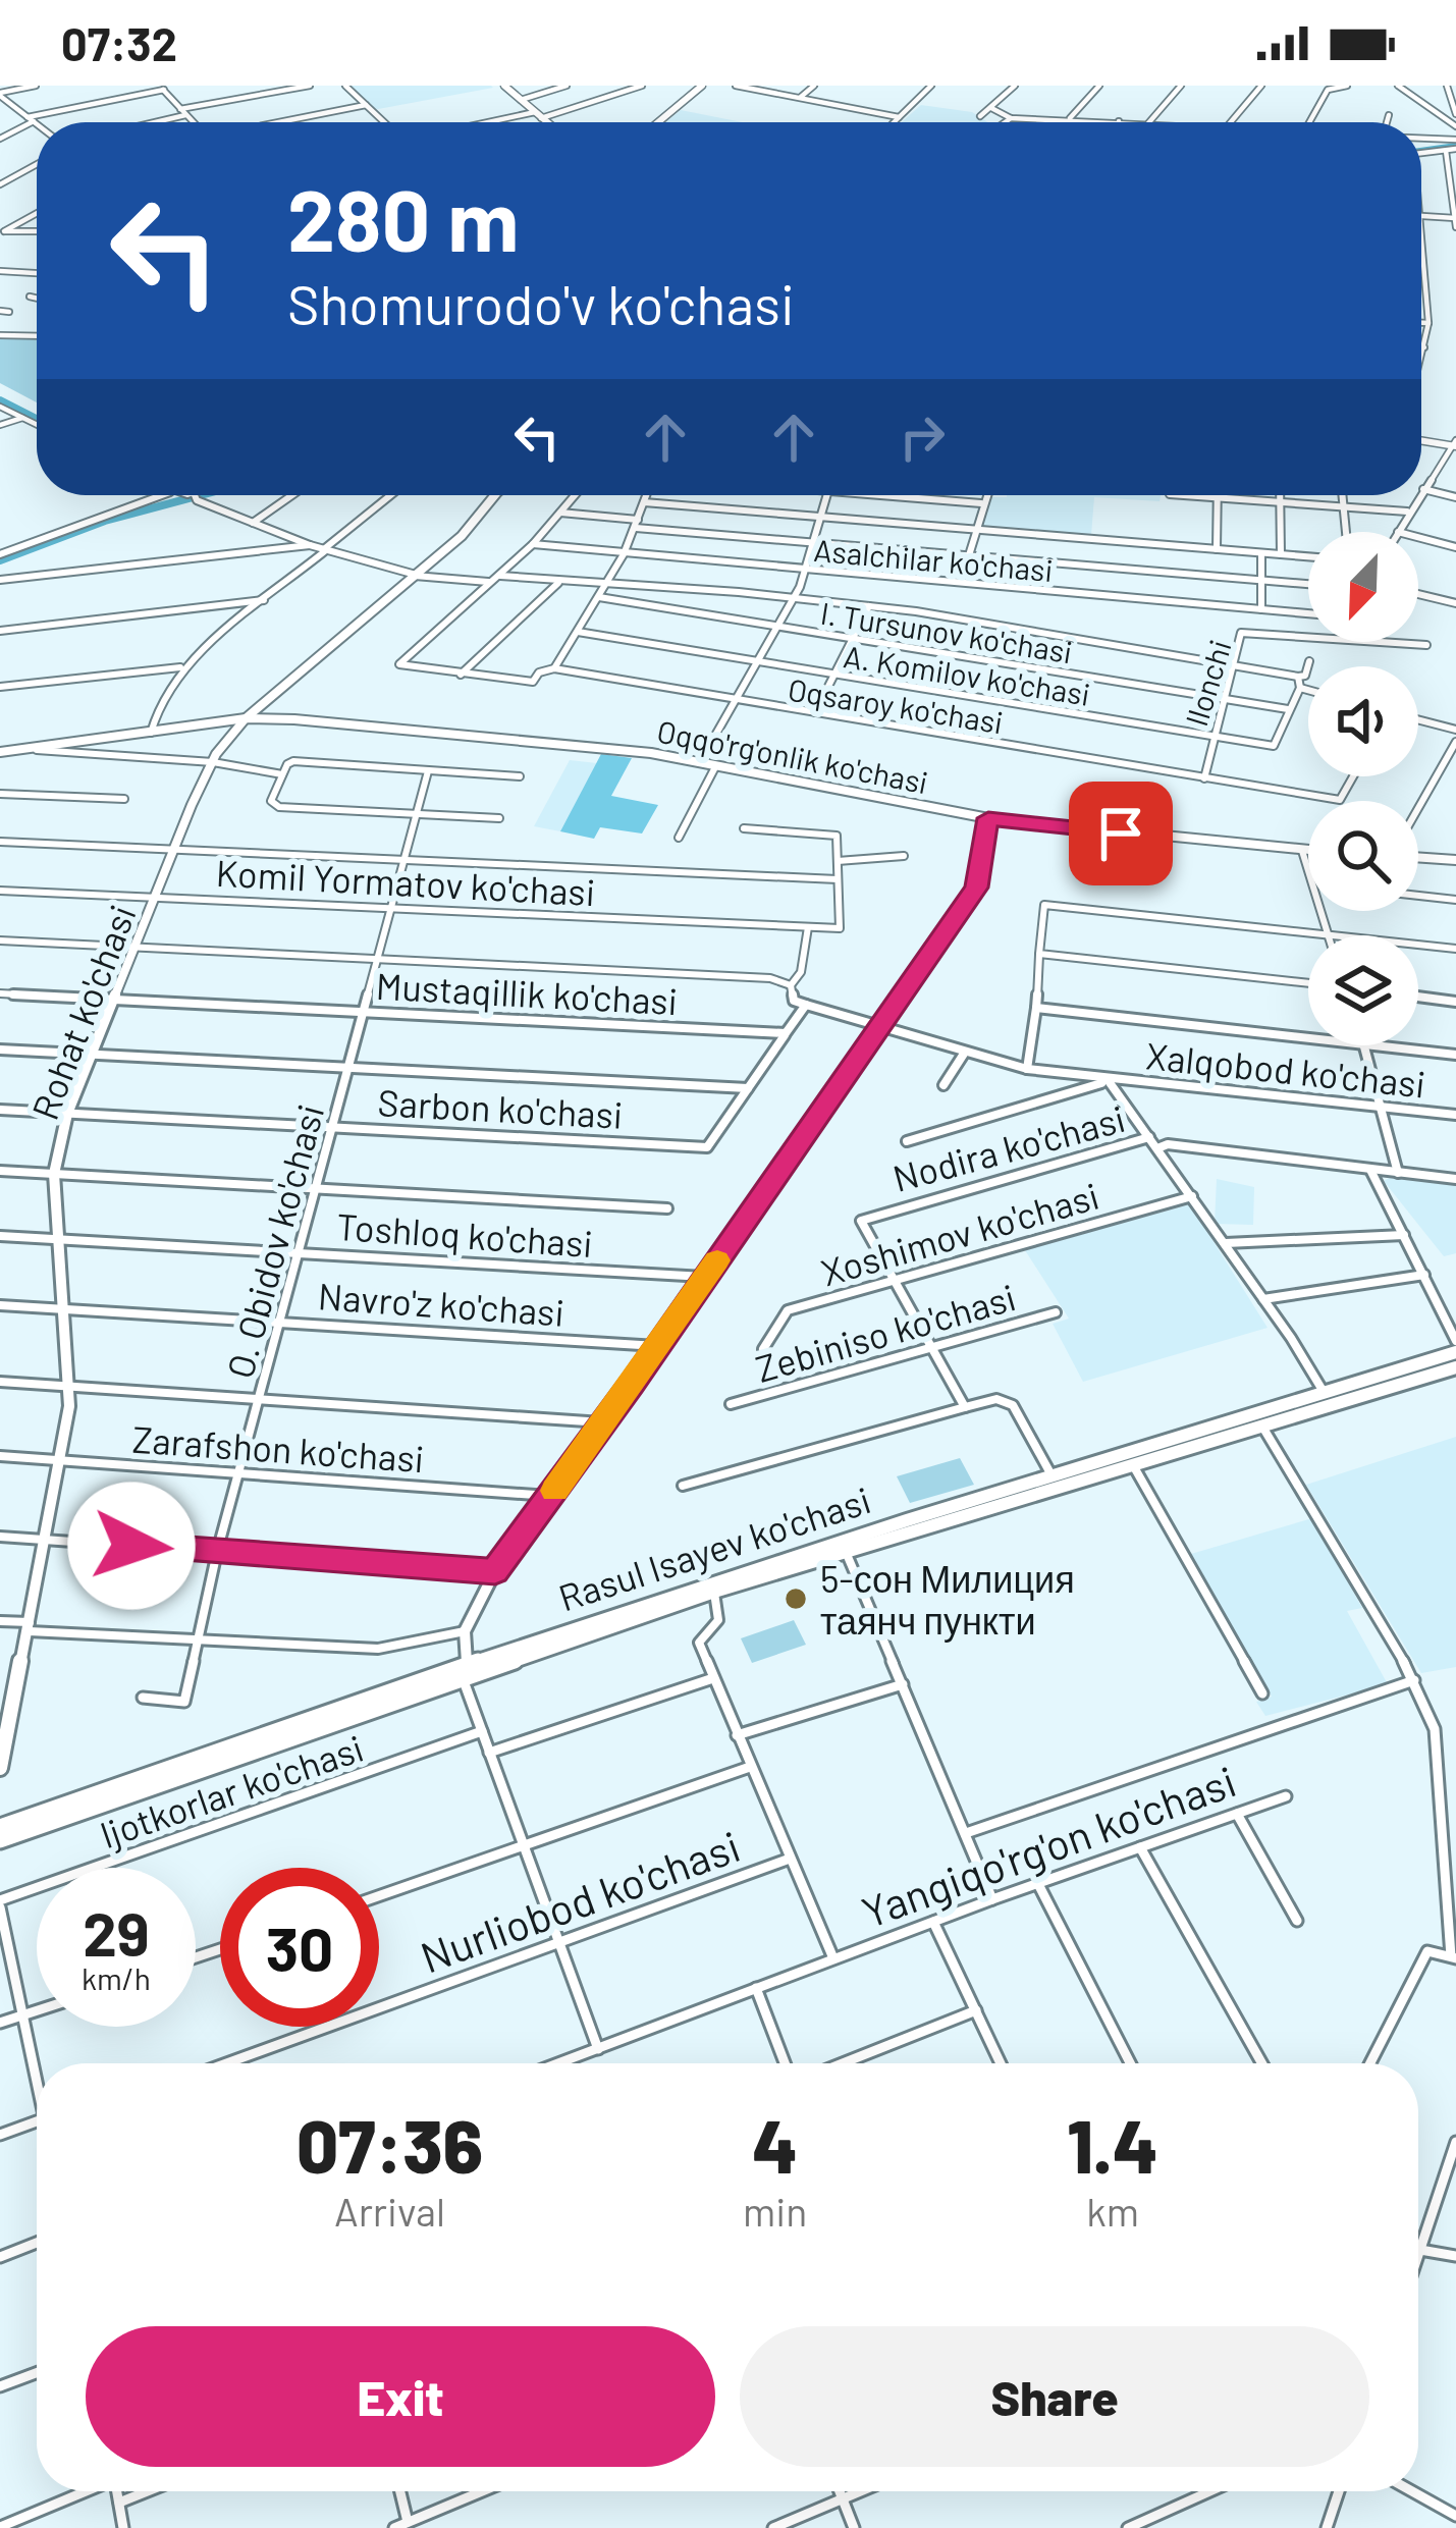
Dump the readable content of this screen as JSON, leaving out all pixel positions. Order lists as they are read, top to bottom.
{
  "streets": {
    "main road": ["Rasul Isayev ko'chasi"],
    "street": [
      "Asalchilar ko'chasi",
      "I. Tursunov ko'chasi",
      "A. Komilov ko'chasi",
      "Ilonchi",
      "Oqsaroy ko'chasi",
      "Oqqo'rg'onlik ko'chasi",
      "Komil Yormatov ko'chasi",
      "Mustaqillik ko'chasi",
      "Rohat ko'chasi",
      "Xalqobod ko'chasi",
      "Sarbon ko'chasi",
      "Nodira ko'chasi",
      "Xoshimov ko'chasi",
      "Toshloq ko'chasi",
      "O. Obidov ko'chasi",
      "Navro'z ko'chasi",
      "Zebiniso ko'chasi",
      "Zarafshon ko'chasi",
      "Ijotkorlar ko'chasi",
      "Yangiqo'rg'on ko'chasi",
      "Nurliobod ko'chasi"
    ]
  },
  "crossings": [
    ["I. Tursunov ko'chasi", "A. Komilov ko'chasi"],
    ["I. Tursunov ko'chasi", "Ilonchi"],
    ["A. Komilov ko'chasi", "Ilonchi"],
    ["Ilonchi", "Oqsaroy ko'chasi"],
    ["Oqqo'rg'onlik ko'chasi", "Rohat ko'chasi"],
    ["Komil Yormatov ko'chasi", "Rohat ko'chasi"],
    ["Komil Yormatov ko'chasi", "O. Obidov ko'chasi"],
    ["Mustaqillik ko'chasi", "Rohat ko'chasi"],
    ["Mustaqillik ko'chasi", "Sarbon ko'chasi"],
    ["Mustaqillik ko'chasi", "O. Obidov ko'chasi"],
    ["Rohat ko'chasi", "Sarbon ko'chasi"],
    ["Rohat ko'chasi", "Toshloq ko'chasi"],
    ["Rohat ko'chasi", "Navro'z ko'chasi"],
    ["Rohat ko'chasi", "Zarafshon ko'chasi"],
    ["Sarbon ko'chasi", "O. Obidov ko'chasi"],
    ["Nodira ko'chasi", "Xoshimov ko'chasi"],
    ["Nodira ko'chasi", "Zebiniso ko'chasi"],
    ["Toshloq ko'chasi", "O. Obidov ko'chasi"],
    ["O. Obidov ko'chasi", "Navro'z ko'chasi"],
    ["O. Obidov ko'chasi", "Zarafshon ko'chasi"],
    ["Rasul Isayev ko'chasi", "Yangiqo'rg'on ko'chasi"],
    ["Yangiqo'rg'on ko'chasi", "Nurliobod ko'chasi"]
  ],
  "places": ["5-сон Милиция таянч пункти"],
  "north": "bottom left",
  "page": {
    "status": "07:32",
    "turn": ["280 m", "Shomurodo'v ko'chasi"],
    "speed": "29 km/h",
    "limit": "30",
    "eta": [
      "07:36",
      "Arrival",
      "4",
      "min",
      "1.4",
      "km"
    ],
    "buttons": ["Exit", "Share"]
  }
}
